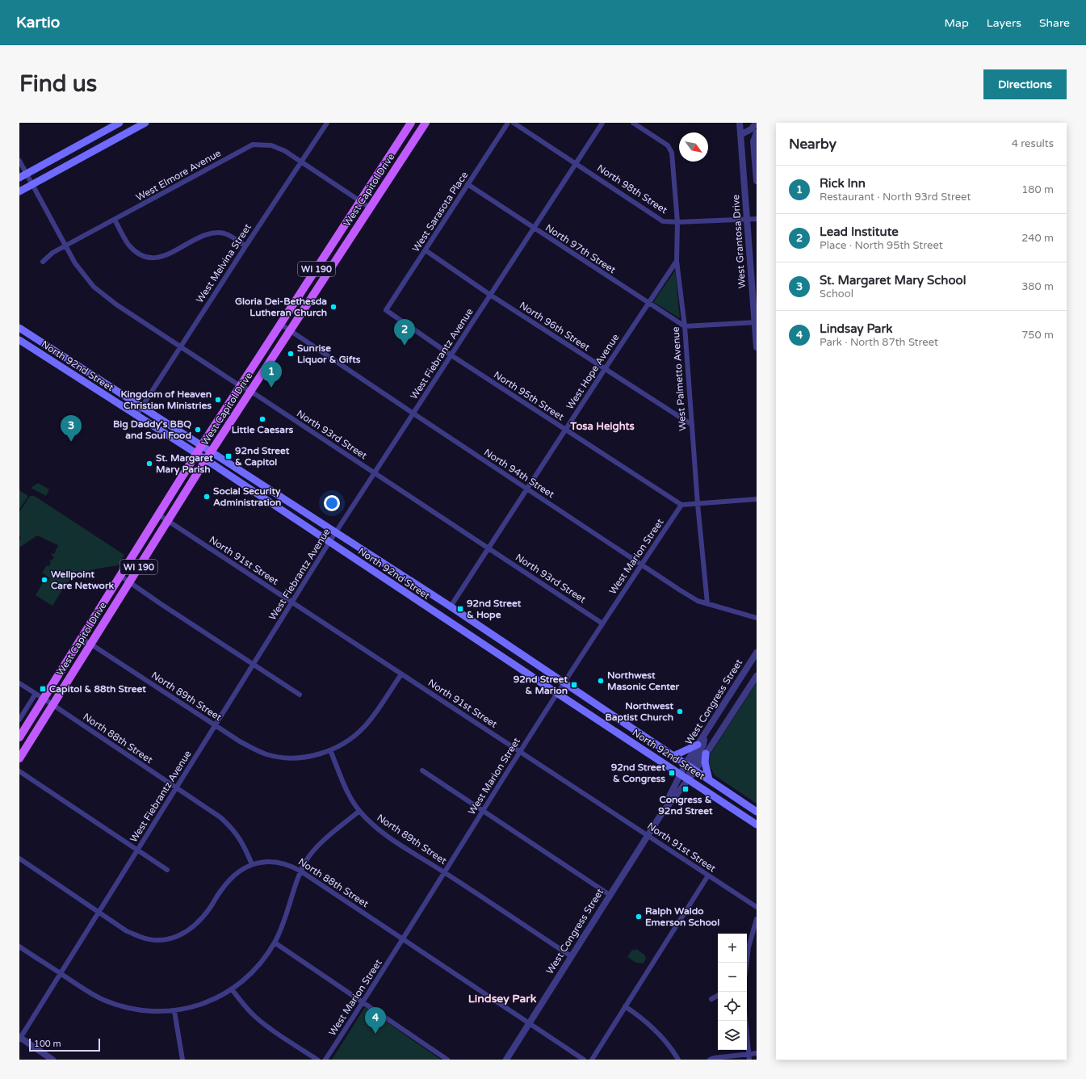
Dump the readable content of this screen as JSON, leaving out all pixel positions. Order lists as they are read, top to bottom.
{
  "streets": {
    "main road": ["West Capitol Drive", "WI 190", "North 92nd Street"],
    "street": [
      "West Elmore Avenue",
      "North 98th Street",
      "West Sarasota Place",
      "West Grantosa Drive",
      "North 97th Street",
      "West Melvina Street",
      "North 96th Street",
      "West Fiebrantz Avenue",
      "West Hope Avenue",
      "West Palmetto Avenue",
      "North 95th Street",
      "North 93rd Street",
      "North 94th Street",
      "West Marion Street",
      "North 91st Street",
      "North 89th Street",
      "West Congress Street",
      "North 88th Street"
    ]
  },
  "crossings": [
    ["West Elmore Avenue", "West Melvina Street"],
    ["West Elmore Avenue", "North 93rd Street"],
    ["North 98th Street", "West Grantosa Drive"],
    ["North 98th Street", "West Fiebrantz Avenue"],
    ["North 98th Street", "West Palmetto Avenue"],
    ["West Capitol Drive", "North 92nd Street"],
    ["West Capitol Drive", "North 93rd Street"],
    ["West Capitol Drive", "North 94th Street"],
    ["West Capitol Drive", "North 91st Street"],
    ["West Capitol Drive", "North 89th Street"],
    ["West Capitol Drive", "North 88th Street"],
    ["West Sarasota Place", "North 97th Street"],
    ["West Sarasota Place", "North 96th Street"],
    ["West Sarasota Place", "North 95th Street"],
    ["North 97th Street", "West Fiebrantz Avenue"],
    ["North 97th Street", "West Hope Avenue"],
    ["North 97th Street", "West Palmetto Avenue"],
    ["West Melvina Street", "North 92nd Street"],
    ["West Melvina Street", "North 93rd Street"],
    ["North 96th Street", "West Fiebrantz Avenue"],
    ["North 96th Street", "West Hope Avenue"],
    ["North 96th Street", "West Palmetto Avenue"],
    ["West Fiebrantz Avenue", "North 92nd Street"],
    ["West Fiebrantz Avenue", "North 95th Street"],
    ["West Fiebrantz Avenue", "North 93rd Street"],
    ["West Fiebrantz Avenue", "North 94th Street"],
    ["West Fiebrantz Avenue", "North 91st Street"],
    ["West Fiebrantz Avenue", "North 89th Street"],
    ["West Fiebrantz Avenue", "North 88th Street"],
    ["North 92nd Street", "West Hope Avenue"],
    ["North 92nd Street", "West Marion Street"],
    ["North 92nd Street", "West Congress Street"],
    ["West Hope Avenue", "West Palmetto Avenue"],
    ["West Hope Avenue", "North 95th Street"],
    ["West Hope Avenue", "North 93rd Street"],
    ["West Hope Avenue", "North 94th Street"],
    ["West Palmetto Avenue", "North 94th Street"],
    ["North 95th Street", "West Marion Street"],
    ["North 93rd Street", "West Marion Street"],
    ["North 94th Street", "West Marion Street"],
    ["West Marion Street", "North 91st Street"],
    ["West Marion Street", "North 89th Street"],
    ["West Marion Street", "North 88th Street"],
    ["North 91st Street", "West Congress Street"],
    ["North 89th Street", "West Congress Street"],
    ["West Congress Street", "North 88th Street"]
  ],
  "districts": ["Tosa Heights", "Lindsey Park"],
  "places": {
    "other": [
      "Gloria Dei-Bethesda Lutheran Church",
      "Sunrise Liquor & Gifts",
      "Kingdom of Heaven Christian Ministries",
      "Little Caesars",
      "Big Daddy's BBQ and Soul Food",
      "St. Margaret Mary Parish",
      "Social Security Administration",
      "Wellpoint Care Network",
      "Northwest Masonic Center",
      "Northwest Baptist Church",
      "Ralph Waldo Emerson School"
    ],
    "transit": [
      "92nd Street & Capitol",
      "92nd Street & Hope",
      "92nd Street & Marion",
      "Capitol & 88th Street",
      "92nd Street & Congress",
      "Congress & 92nd Street"
    ]
  },
  "scale_bar": "100 m",
  "north": "bottom right",
  "page": {
    "header": "Kartio",
    "nav": ["Map", "Layers", "Share"],
    "buttons": "Directions",
    "title": "Find us",
    "heading": ["Nearby", "4 results"],
    "list": [
      {
        "mark": "1",
        "name": "Rick Inn",
        "note": "Restaurant · North 93rd Street",
        "value": "180 m"
      },
      {
        "mark": "2",
        "name": "Lead Institute",
        "note": "Place · North 95th Street",
        "value": "240 m"
      },
      {
        "mark": "3",
        "name": "St. Margaret Mary School",
        "note": "School",
        "value": "380 m"
      },
      {
        "mark": "4",
        "name": "Lindsay Park",
        "note": "Park · North 87th Street",
        "value": "750 m"
      }
    ],
    "pins": [
      "2",
      "1",
      "3",
      "4"
    ],
    "map_buttons": ["+", "−"],
    "scale": "100 m"
  }
}
